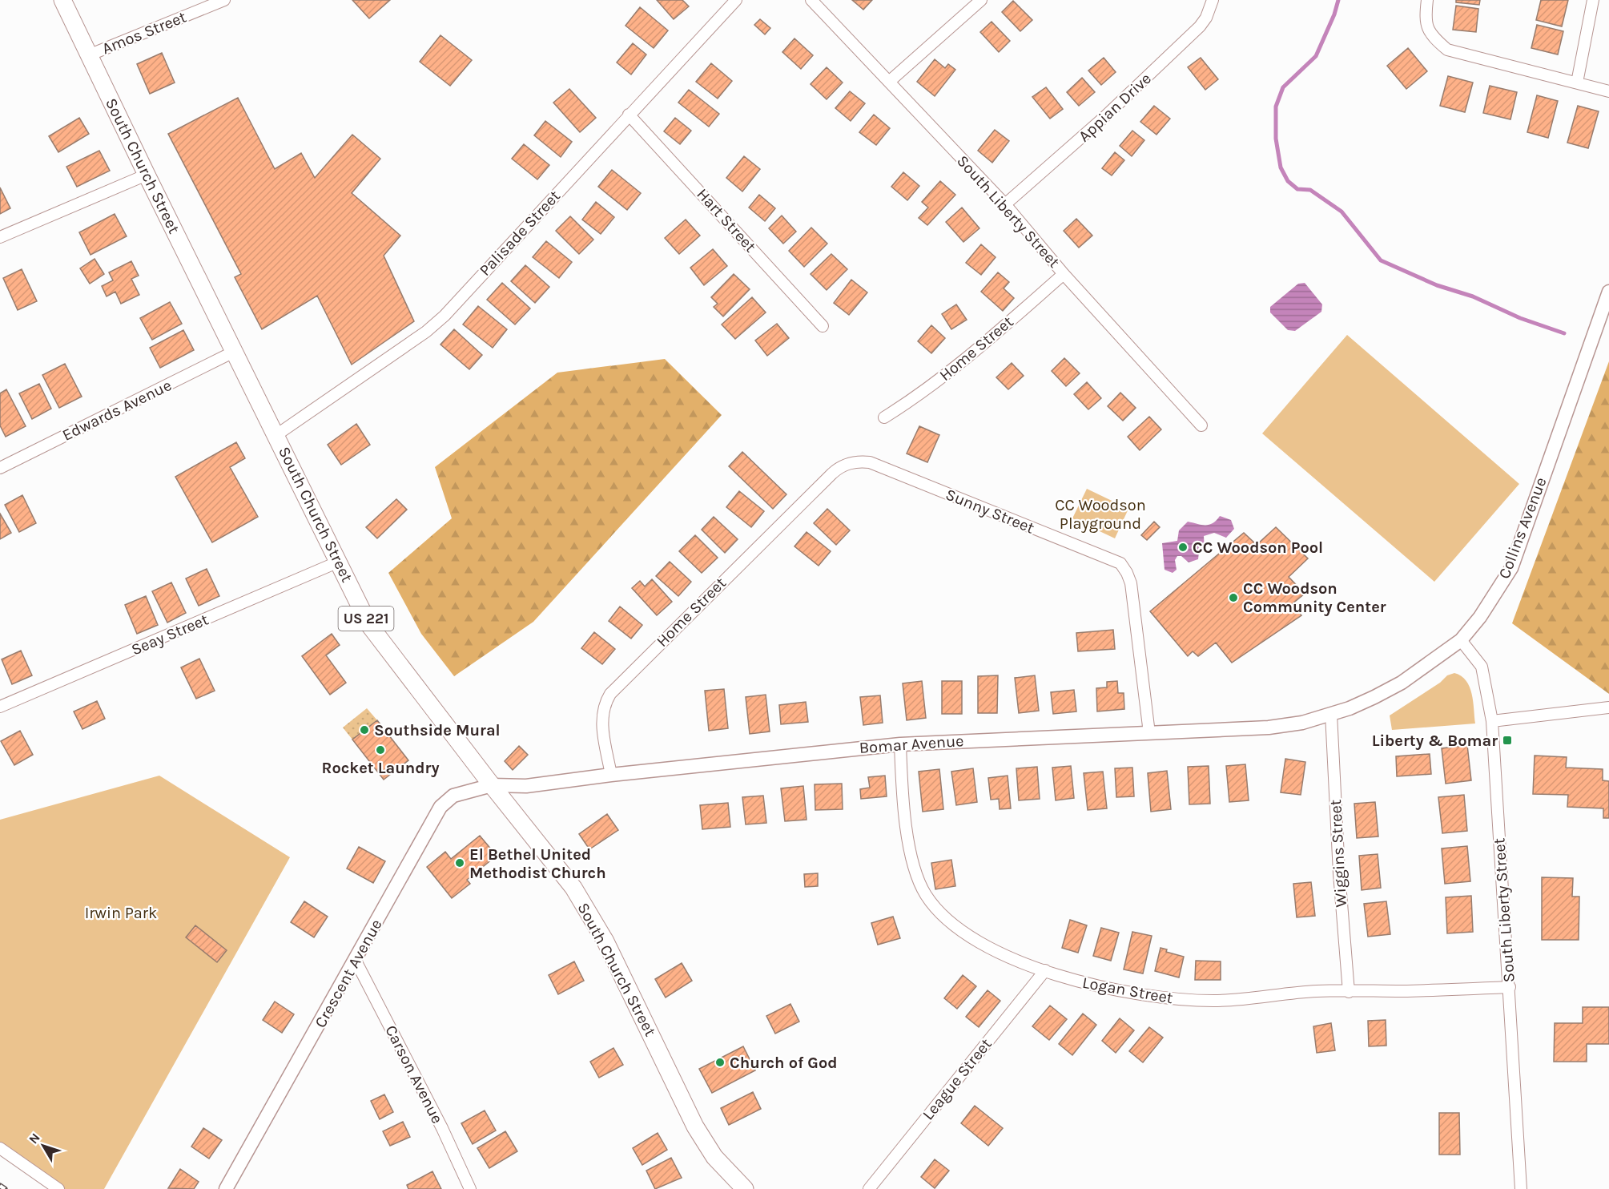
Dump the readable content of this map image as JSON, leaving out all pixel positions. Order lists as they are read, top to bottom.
{
  "streets": {
    "main road": ["South Church Street", "US 221"],
    "street": [
      "Amos Street",
      "Appian Drive",
      "South Liberty Street",
      "Hart Street",
      "Palisade Street",
      "Home Street",
      "Edwards Avenue",
      "Sunny Street",
      "Collins Avenue",
      "Seay Street",
      "Bomar Avenue",
      "Wiggins Street",
      "Crescent Avenue",
      "Logan Street",
      "Carson Avenue",
      "League Street"
    ]
  },
  "crossings": [
    ["Amos Street", "South Church Street"],
    ["Appian Drive", "South Liberty Street"],
    ["South Church Street", "Palisade Street"],
    ["South Church Street", "Edwards Avenue"],
    ["South Church Street", "Seay Street"],
    ["South Church Street", "Bomar Avenue"],
    ["South Church Street", "Crescent Avenue"],
    ["South Liberty Street", "Home Street"],
    ["South Liberty Street", "Collins Avenue"],
    ["South Liberty Street", "Logan Street"],
    ["Hart Street", "Palisade Street"],
    ["Home Street", "Sunny Street"],
    ["Home Street", "Bomar Avenue"],
    ["Sunny Street", "Bomar Avenue"],
    ["Collins Avenue", "Bomar Avenue"],
    ["Collins Avenue", "Wiggins Street"],
    ["Bomar Avenue", "Wiggins Street"],
    ["Bomar Avenue", "Crescent Avenue"],
    ["Bomar Avenue", "Logan Street"],
    ["Wiggins Street", "Logan Street"],
    ["Crescent Avenue", "Carson Avenue"],
    ["Logan Street", "League Street"]
  ],
  "parks": ["CC Woodson Playground", "Irwin Park"],
  "places": {
    "other": [
      "CC Woodson Pool",
      "CC Woodson Community Center",
      "Southside Mural",
      "Rocket Laundry",
      "El Bethel United Methodist Church",
      "Church of God"
    ],
    "transit": ["Liberty & Bomar"]
  },
  "north": "top left"
}
